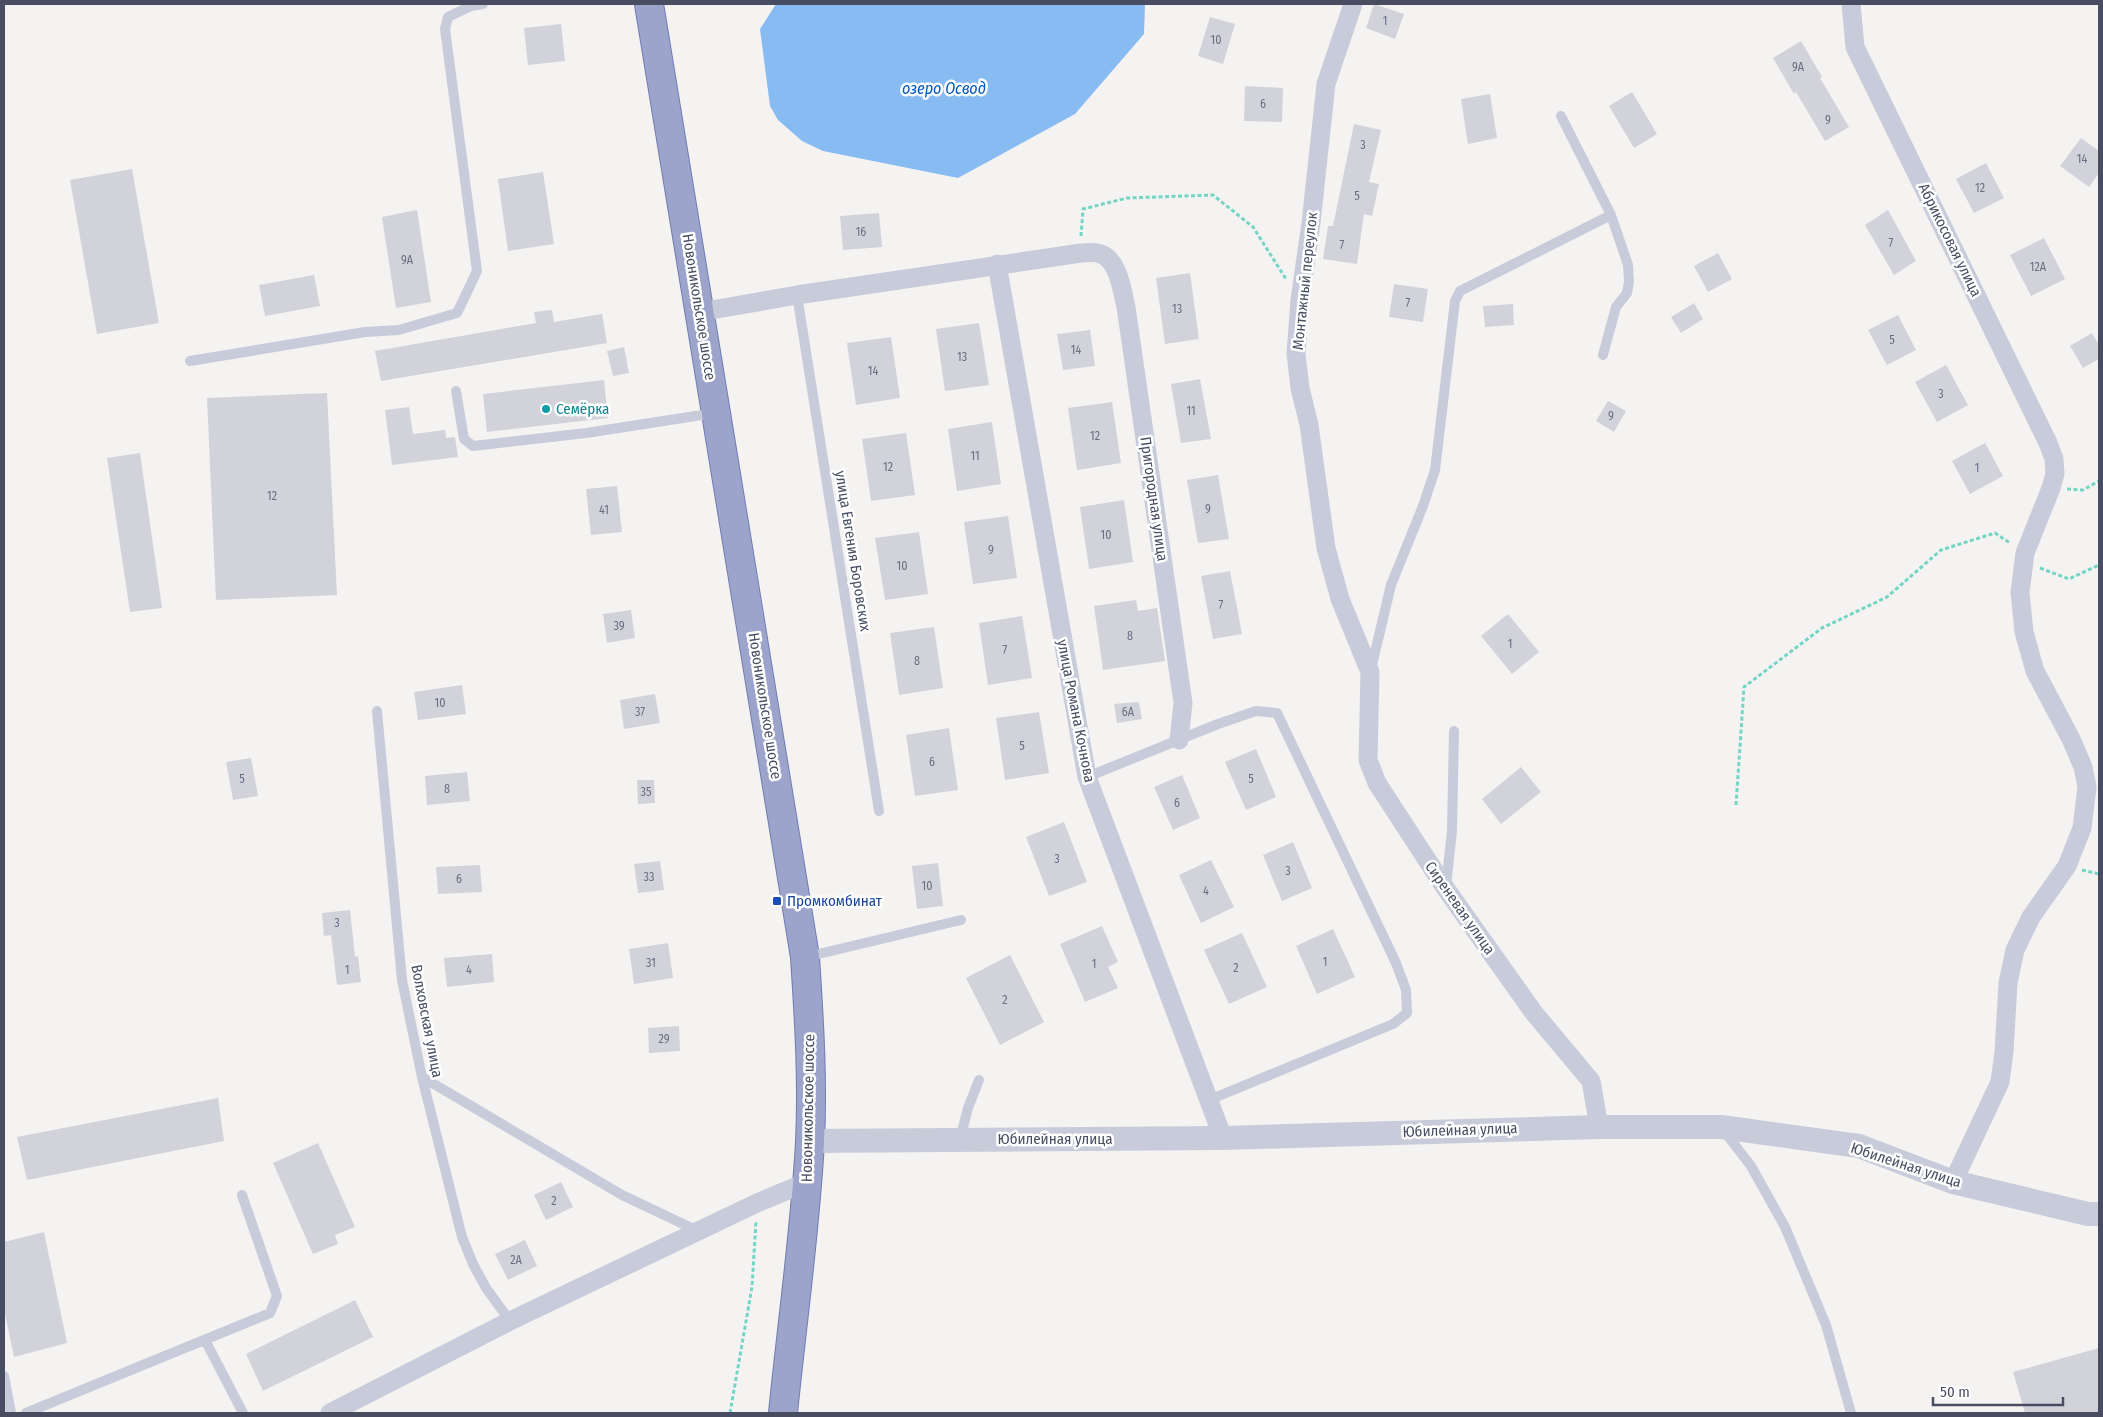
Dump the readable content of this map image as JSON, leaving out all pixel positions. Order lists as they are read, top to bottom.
{
  "streets": {
    "highway": ["Новоникольское шоссе"],
    "street": [
      "Абрикосовая улица",
      "Монтажный переулок",
      "Пригородная улица",
      "улица Романа Кочнова",
      "Сиреневая улица",
      "Юбилейная улица"
    ],
    "lane": ["улица Евгения Боровских", "Волховская улица"]
  },
  "crossings": [
    ["Монтажный переулок", "Сиреневая улица"],
    ["Новоникольское шоссе", "Юбилейная улица"],
    ["улица Романа Кочнова", "Юбилейная улица"],
    ["Сиреневая улица", "Юбилейная улица"]
  ],
  "water": ["озеро Освод"],
  "places": {
    "other": ["Семёрка"],
    "transit": ["Промкомбинат"]
  },
  "house_numbers": [
    "1",
    "10",
    "9А",
    "6",
    "9",
    "3",
    "14",
    "12",
    "5",
    "16",
    "7",
    "7",
    "9А",
    "12А",
    "7",
    "13",
    "5",
    "14",
    "13",
    "14",
    "3",
    "11",
    "9",
    "12",
    "11",
    "12",
    "1",
    "12",
    "9",
    "41",
    "10",
    "9",
    "10",
    "7",
    "39",
    "8",
    "1",
    "7",
    "8",
    "10",
    "37",
    "6А",
    "5",
    "6",
    "5",
    "5",
    "8",
    "35",
    "6",
    "3",
    "3",
    "33",
    "6",
    "10",
    "4",
    "3",
    "1",
    "31",
    "1",
    "2",
    "1",
    "4",
    "2",
    "29",
    "2",
    "2А"
  ],
  "scale_bar": "50 m"
}
